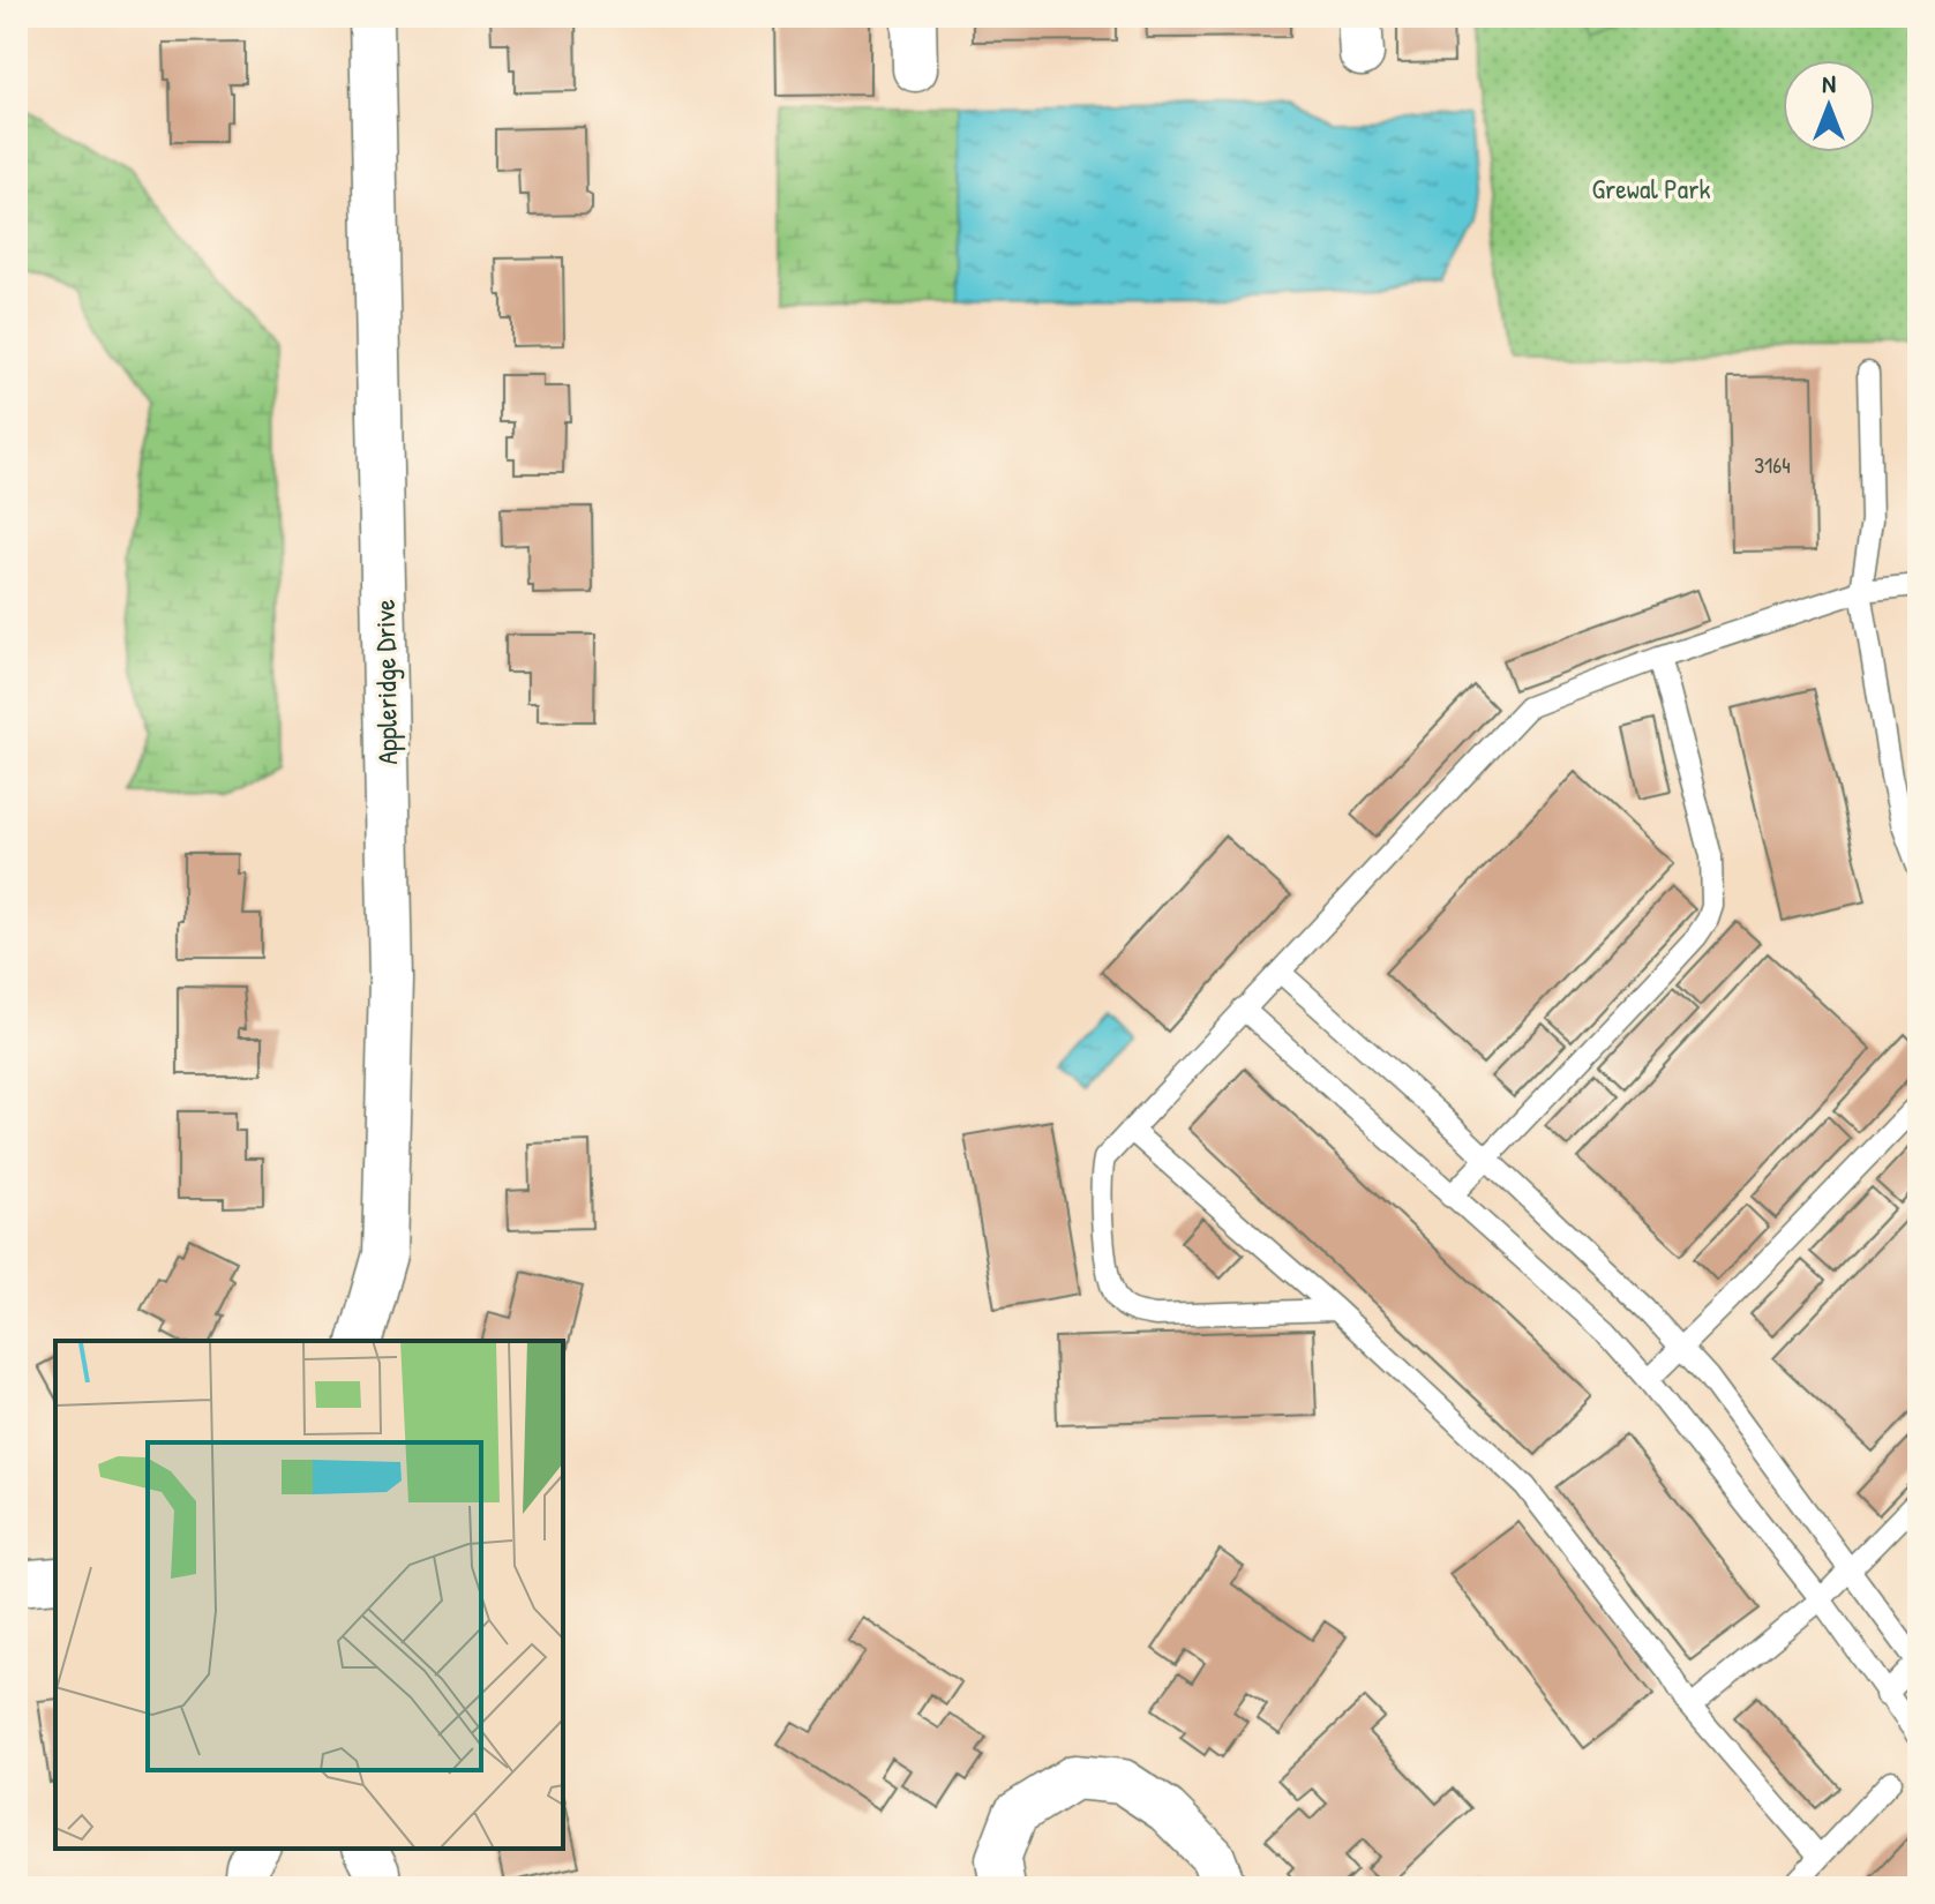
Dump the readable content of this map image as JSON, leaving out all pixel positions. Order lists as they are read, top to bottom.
{
  "streets": {
    "street": ["Appleridge Drive"]
  },
  "parks": ["Grewal Park"],
  "house_numbers": ["3164"],
  "north": "top"
}
